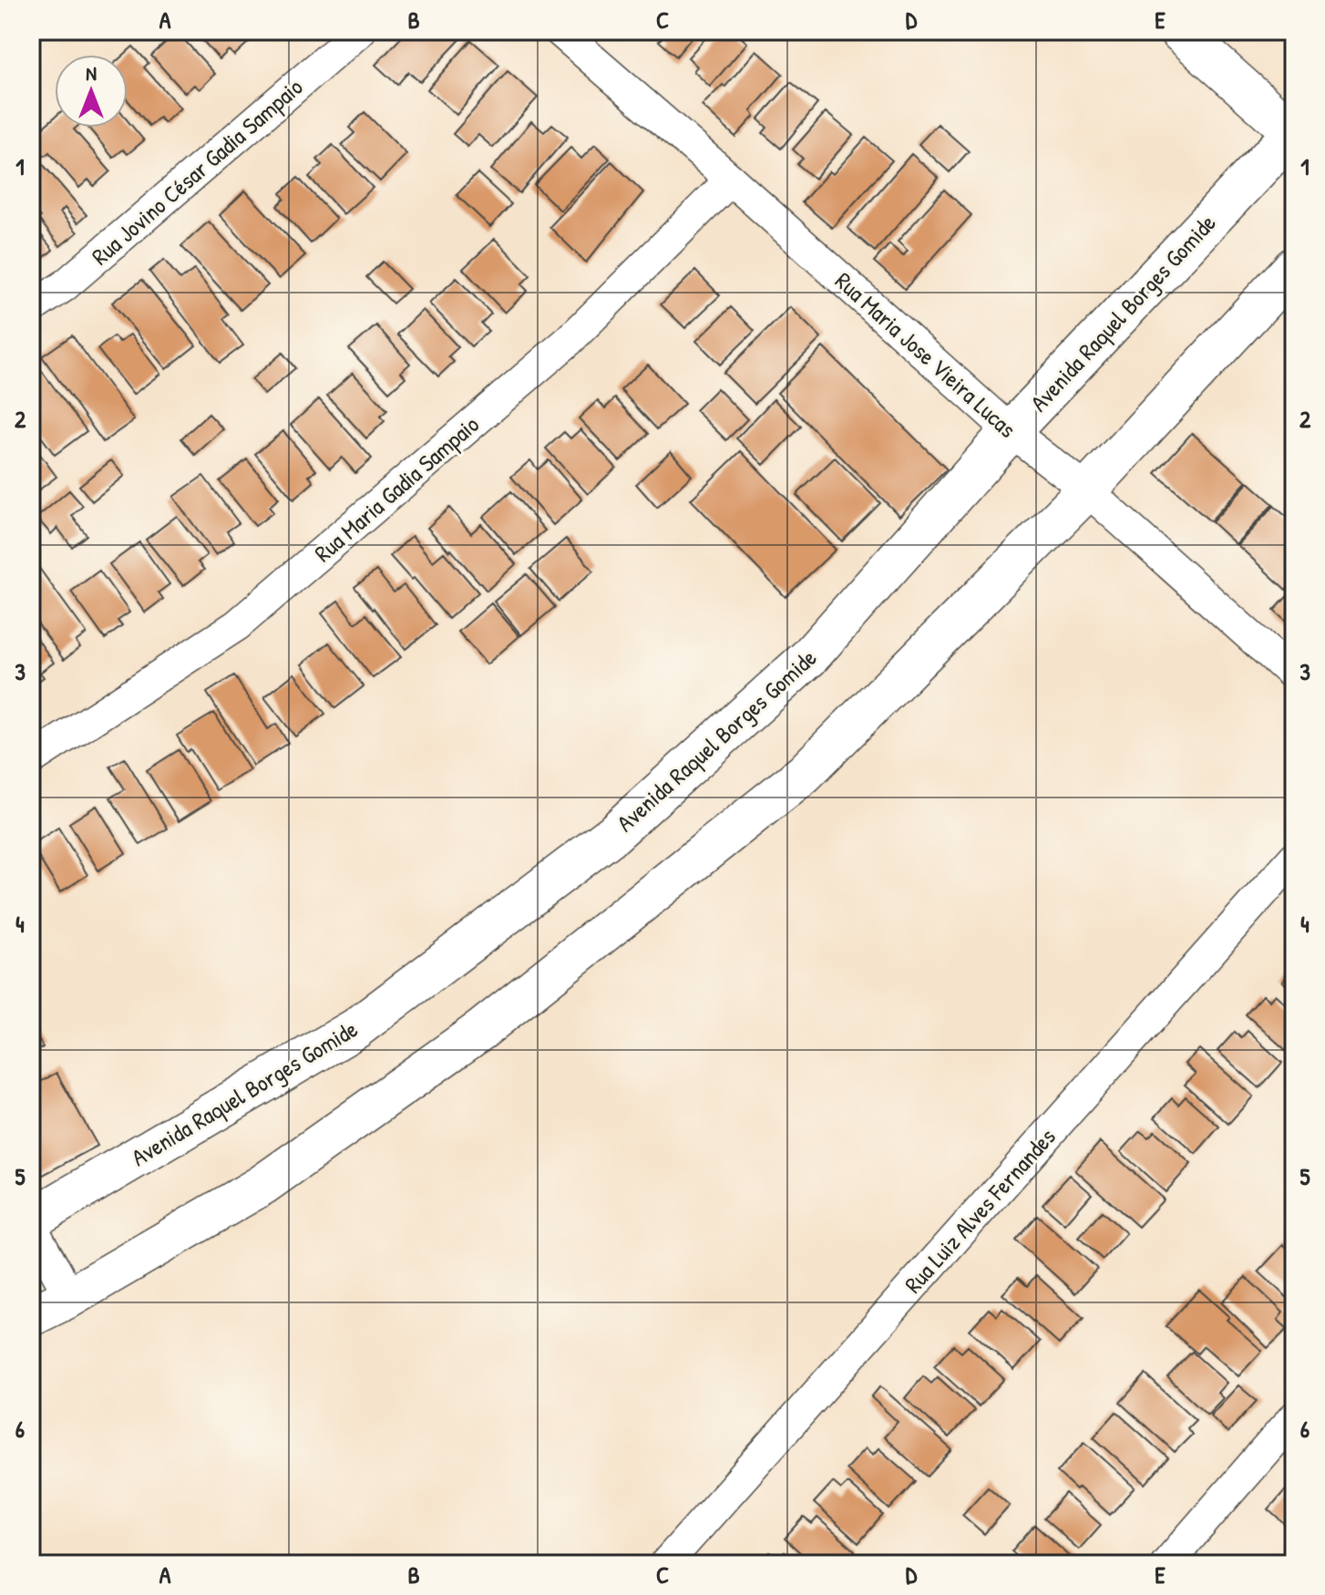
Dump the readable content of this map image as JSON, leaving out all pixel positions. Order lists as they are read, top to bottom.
{
  "streets": {
    "street": [
      "Rua Jovino César Gadia Sampaio",
      "Avenida Raquel Borges Gomide",
      "Rua Maria Jose Vieira Lucas",
      "Rua Maria Gadia Sampaio",
      "Rua Luiz Alves Fernandes"
    ]
  },
  "crossings": [
    ["Avenida Raquel Borges Gomide", "Rua Maria Jose Vieira Lucas"],
    ["Rua Maria Jose Vieira Lucas", "Rua Maria Gadia Sampaio"]
  ],
  "north": "top",
  "grid": {
    "columns": [
      "A",
      "B",
      "C",
      "D",
      "E"
    ],
    "rows": [
      "1",
      "2",
      "3",
      "4",
      "5",
      "6"
    ]
  }
}
